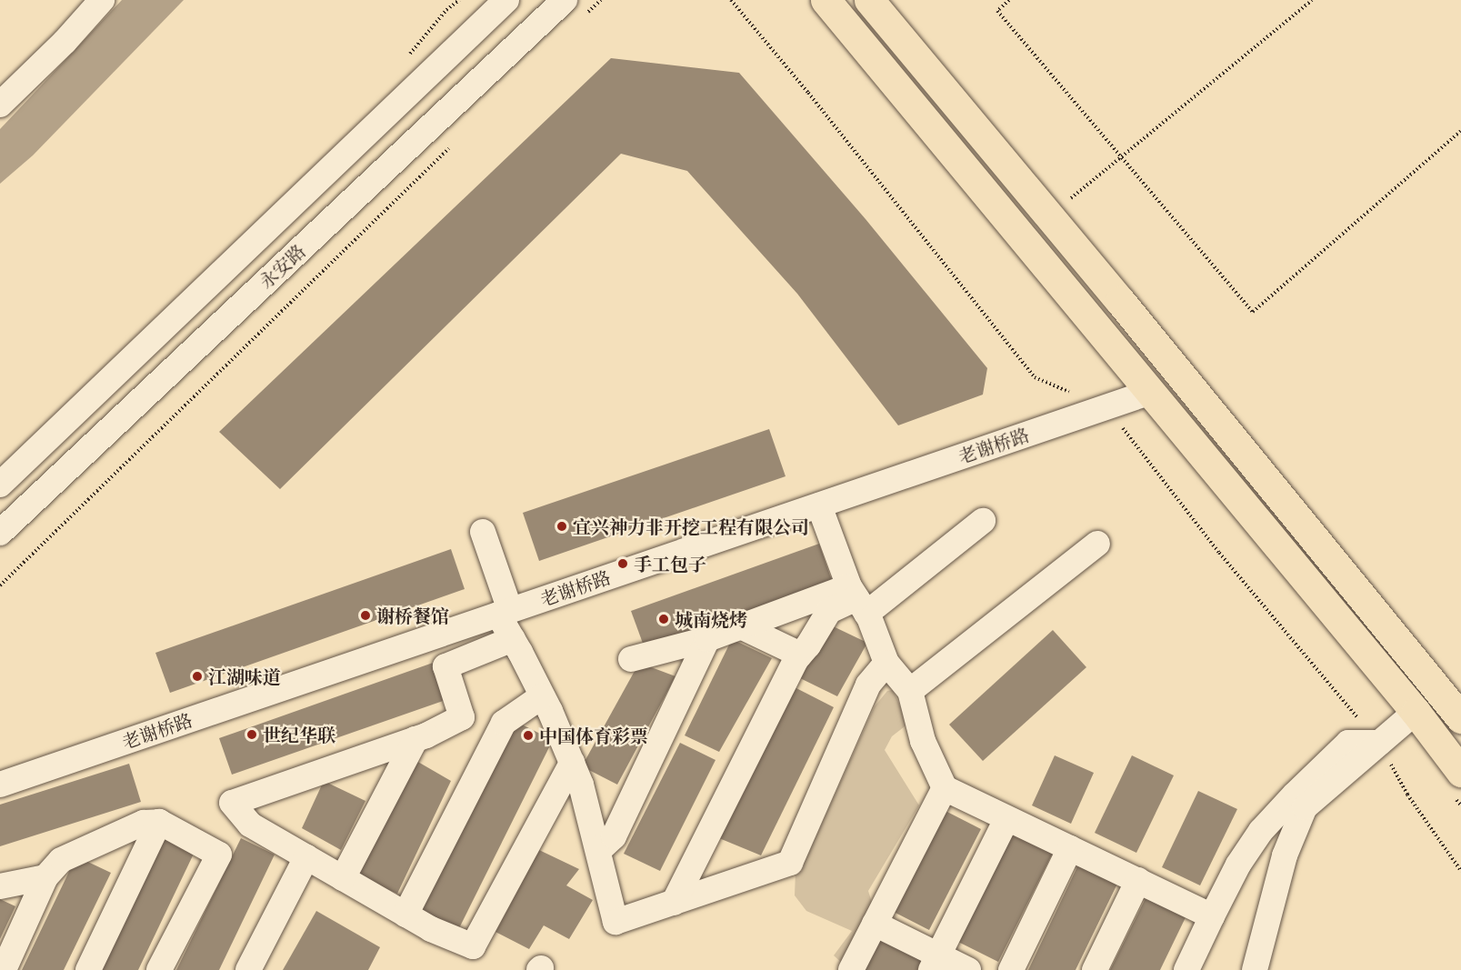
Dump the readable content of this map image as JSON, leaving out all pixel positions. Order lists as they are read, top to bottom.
{
  "streets": {
    "street": ["永安路", "老谢桥路"]
  },
  "places": [
    "宜兴神力非开挖工程有限公司",
    "手工包子",
    "谢桥餐馆",
    "城南烧烤",
    "江湖味道",
    "世纪华联",
    "中国体育彩票"
  ]
}
